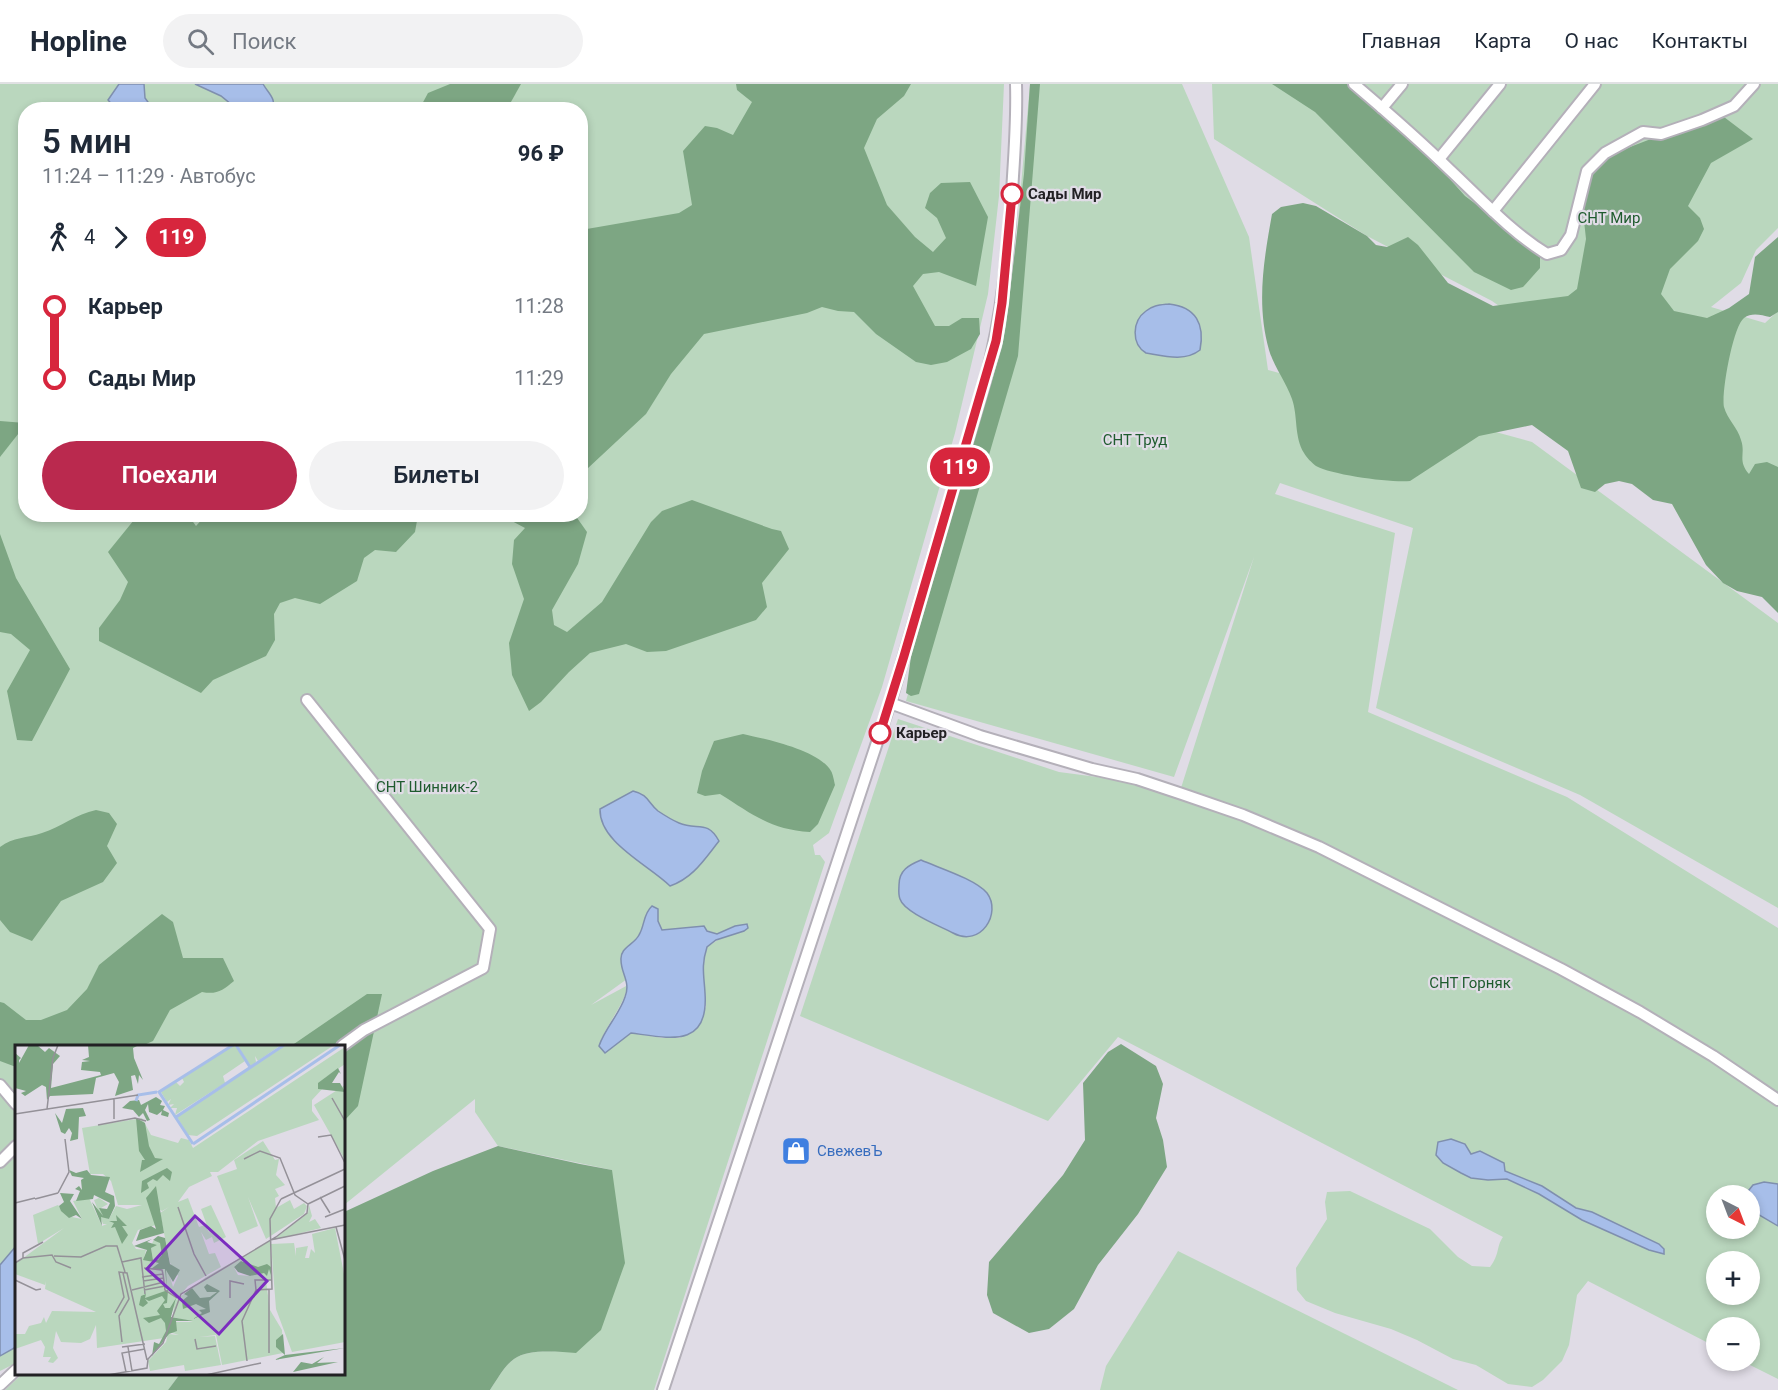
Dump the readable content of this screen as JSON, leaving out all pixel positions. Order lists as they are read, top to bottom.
{
  "parks": [
    "СНТ Мир",
    "СНТ Труд",
    "СНТ Шинник-2",
    "СНТ Горняк"
  ],
  "places": {
    "other": ["Сады Мир", "Карьер"],
    "shop": ["СвежевЪ"]
  },
  "lines": ["bus line 119"],
  "north": "bottom right",
  "page": {
    "header": "Hopline",
    "search": "Поиск",
    "nav": [
      "Главная",
      "Карта",
      "О нас",
      "Контакты"
    ],
    "on_map": "119",
    "heading": ["5 мин", "11:24 – 11:29 · Автобус", "96 ₽"],
    "legs": ["4", "119"],
    "list": [
      {
        "name": "Карьер",
        "value": "11:28"
      },
      {
        "name": "Сады Мир",
        "value": "11:29"
      }
    ],
    "buttons": ["Поехали", "Билеты"],
    "map_buttons": ["+", "−"]
  }
}
